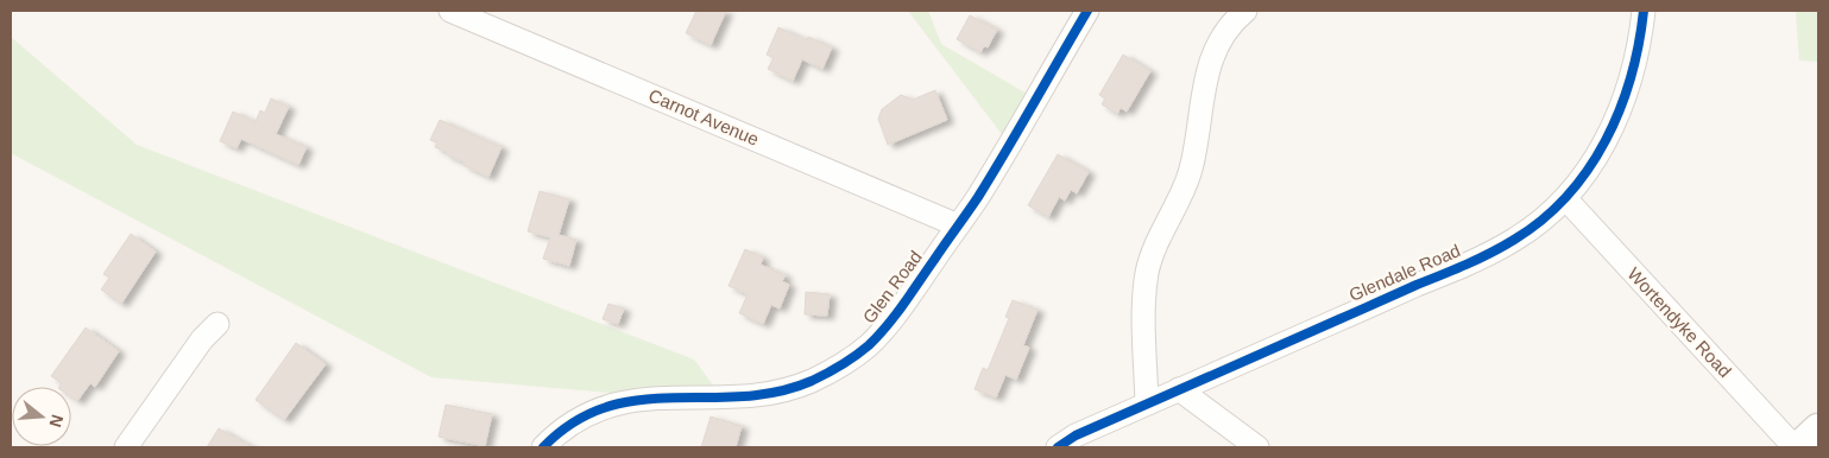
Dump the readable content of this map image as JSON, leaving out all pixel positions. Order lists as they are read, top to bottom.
{
  "streets": {
    "street": [
      "Carnot Avenue",
      "Glendale Road",
      "Glen Road",
      "Wortendyke Road"
    ]
  },
  "crossings": [
    ["Carnot Avenue", "Glen Road"],
    ["Glendale Road", "Wortendyke Road"]
  ],
  "north": "right"
}
